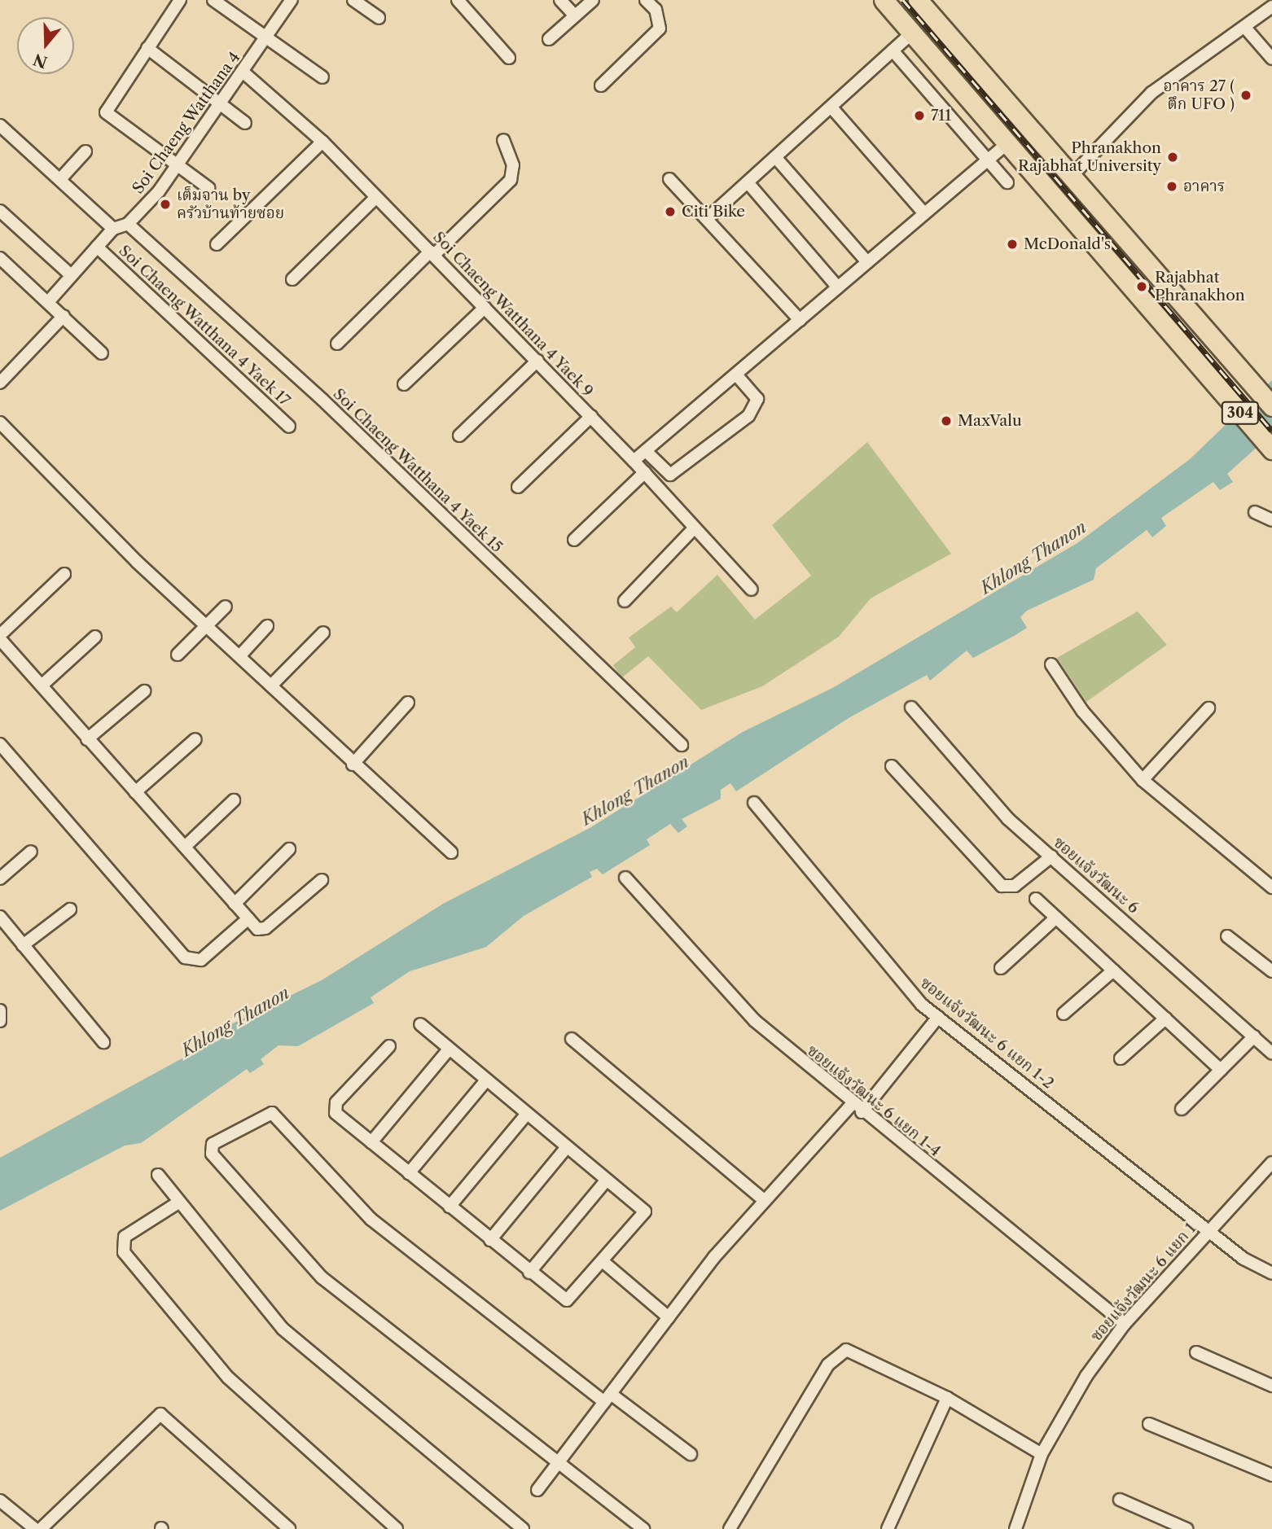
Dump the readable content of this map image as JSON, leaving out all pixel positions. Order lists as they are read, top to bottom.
{
  "streets": {
    "main road": ["304"],
    "street": [
      "Soi Chaeng Watthana 4",
      "Soi Chaeng Watthana 4 Yaek 9",
      "Soi Chaeng Watthana 4 Yaek 17",
      "Soi Chaeng Watthana 4 Yaek 15",
      "ซอยแจ้งวัฒนะ 6",
      "ซอยแจ้งวัฒนะ 6 แยก 1-2",
      "ซอยแจ้งวัฒนะ 6 แยก 1-4",
      "ซอยแจ้งวัฒนะ 6 แยก 1"
    ]
  },
  "crossings": [
    ["Soi Chaeng Watthana 4", "Soi Chaeng Watthana 4 Yaek 9"],
    ["Soi Chaeng Watthana 4", "Soi Chaeng Watthana 4 Yaek 15"],
    ["ซอยแจ้งวัฒนะ 6 แยก 1-2", "ซอยแจ้งวัฒนะ 6 แยก 1"],
    ["ซอยแจ้งวัฒนะ 6 แยก 1-4", "ซอยแจ้งวัฒนะ 6 แยก 1"]
  ],
  "water": ["Khlong Thanon"],
  "places": [
    "อาคาร 27 ( ตึก UFO )",
    "711",
    "Phranakhon Rajabhat University",
    "อาคาร",
    "เต็มจาน by ครัวบ้านท้ายซอย",
    "Citi Bike",
    "McDonald's",
    "Rajabhat Phranakhon",
    "MaxValu"
  ],
  "north": "bottom"
}
